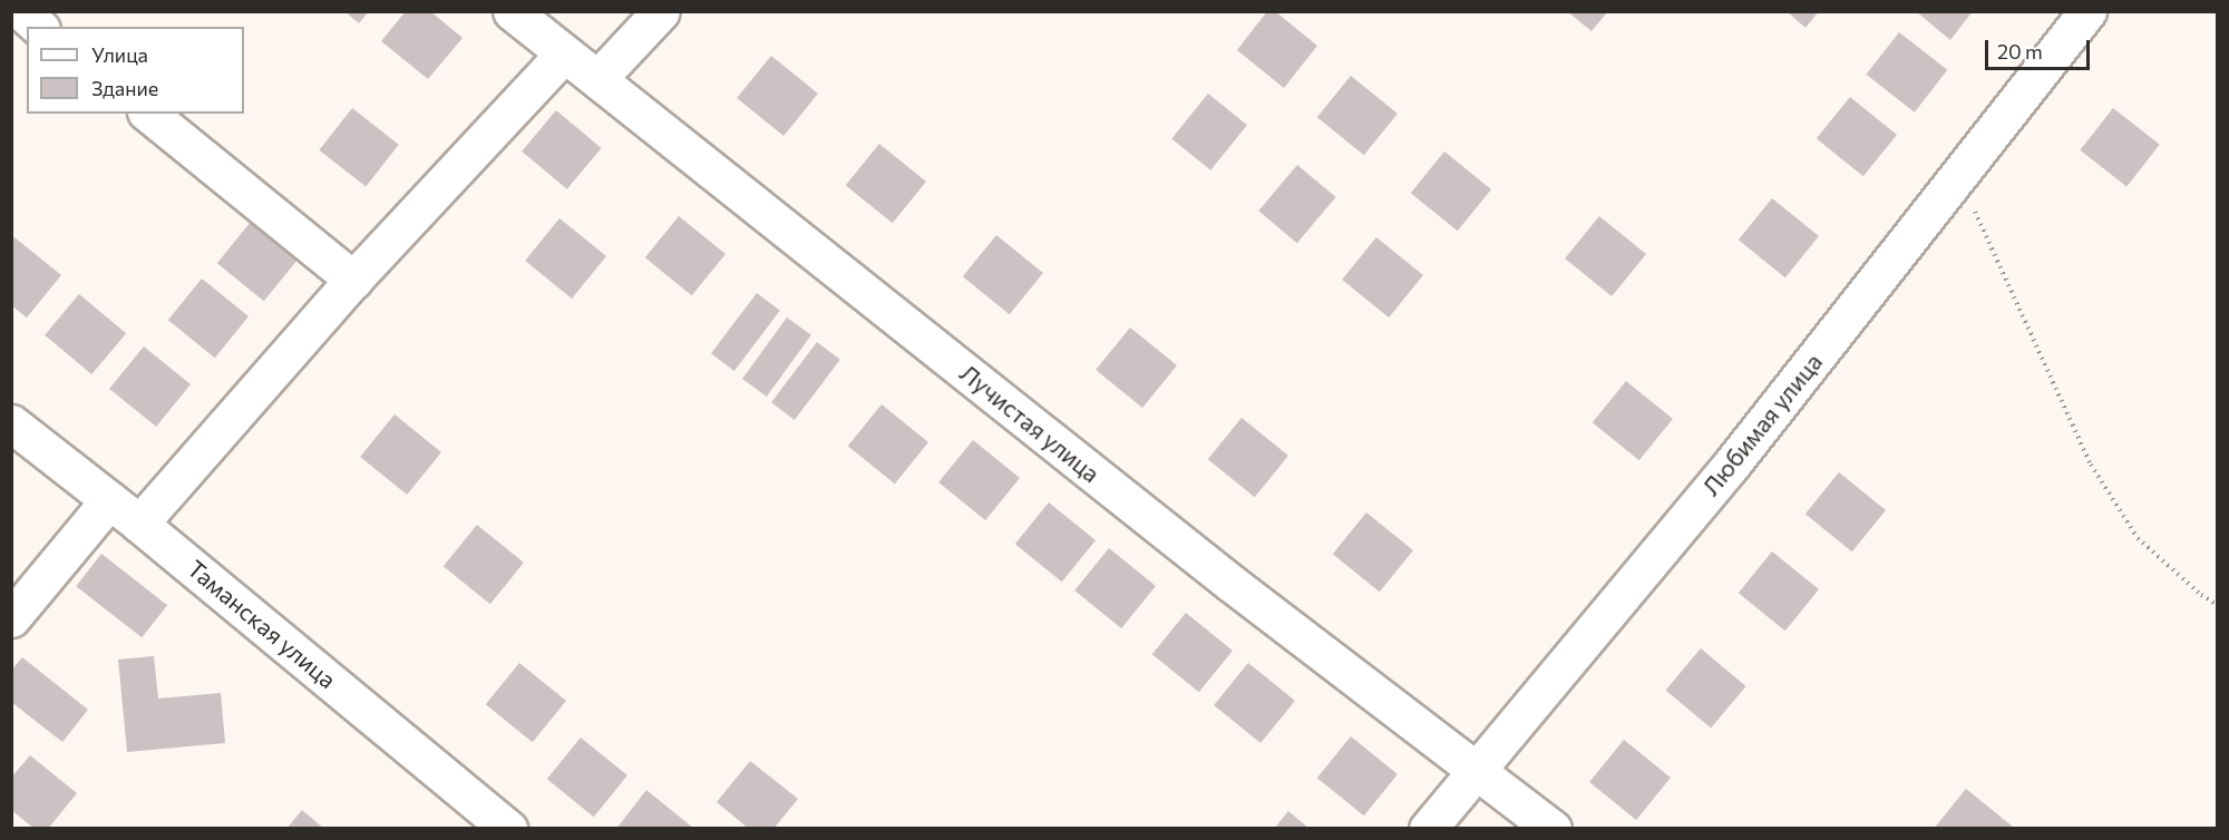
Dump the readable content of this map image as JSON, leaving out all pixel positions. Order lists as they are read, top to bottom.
{
  "streets": {
    "street": ["Лучистая улица", "Любимая улица", "Таманская улица"]
  },
  "crossings": [
    ["Лучистая улица", "Любимая улица"]
  ],
  "legend": ["Улица", "Здание"],
  "scale_bar": "20 m"
}
